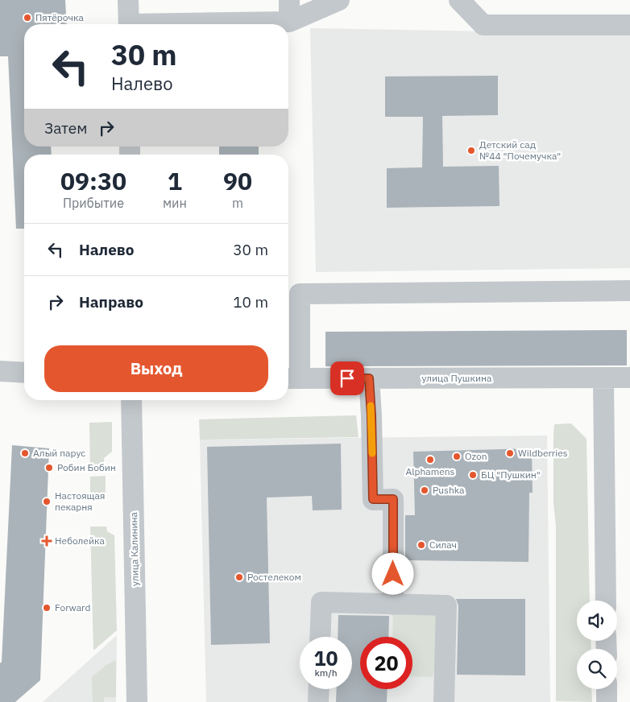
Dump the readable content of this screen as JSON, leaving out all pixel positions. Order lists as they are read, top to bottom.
{
  "streets": {
    "street": ["улица Пушкина", "улица Калинина"]
  },
  "places": {
    "other": [
      "Пятёрочка",
      "Детский сад №44 \"Почемучка\"",
      "Алый парус",
      "Wildberries",
      "Ozon",
      "Alphamens",
      "Робин Бобин",
      "БЦ \"Пушкин\"",
      "Pushka",
      "Настоящая пекарня",
      "Силач",
      "Ростелеком",
      "Forward"
    ],
    "health": ["Неболейка"]
  },
  "page": {
    "turn": ["30 m", "Налево"],
    "then": "Затем",
    "eta": [
      "09:30",
      "Прибытие",
      "1",
      "мин",
      "90",
      "m"
    ],
    "list": [
      {
        "name": "Налево",
        "value": "30 m"
      },
      {
        "name": "Направо",
        "value": "10 m"
      }
    ],
    "buttons": "Выход",
    "speed": "10 km/h",
    "limit": "20"
  }
}
